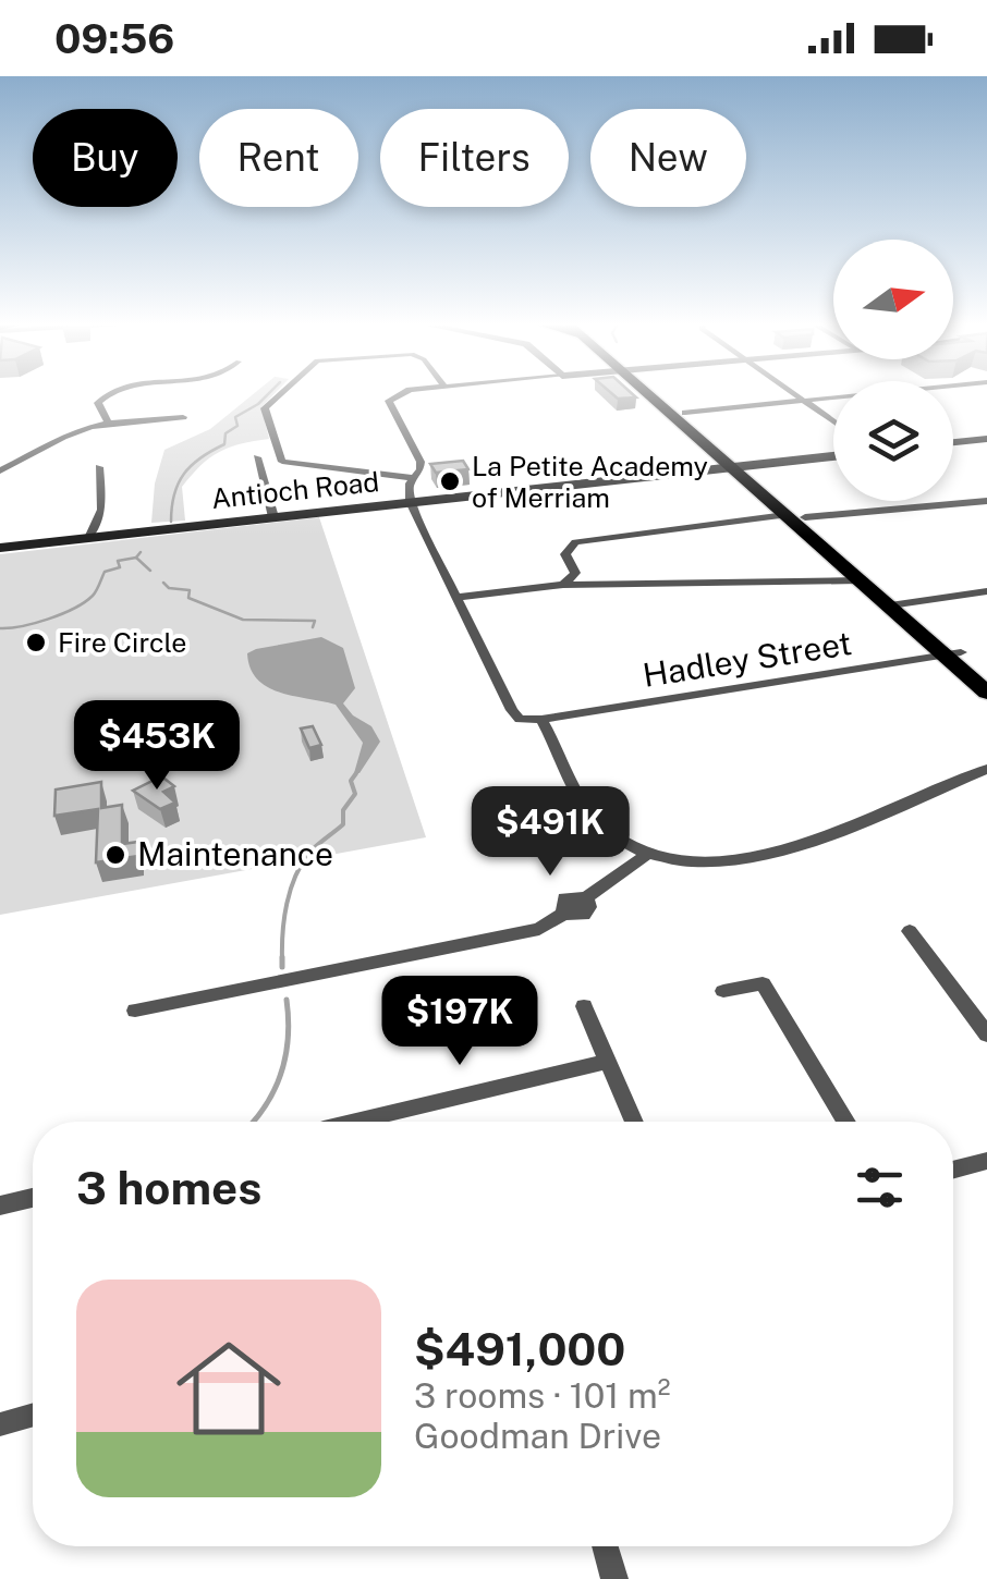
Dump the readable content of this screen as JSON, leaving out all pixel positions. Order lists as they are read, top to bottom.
{
  "streets": {
    "main road": ["Antioch Road"],
    "street": ["Hadley Street"]
  },
  "places": ["La Petite Academy of Merriam", "Fire Circle", "Maintenance"],
  "north": "right",
  "page": {
    "status": "09:56",
    "chip": [
      "Buy",
      "Rent",
      "Filters",
      "New"
    ],
    "price": ["$453K", "$491K", "$197K"],
    "heading": "3 homes",
    "list": [
      {
        "name": "$491,000",
        "note": "3 rooms · 101 m² · Goodman Drive"
      }
    ]
  }
}
